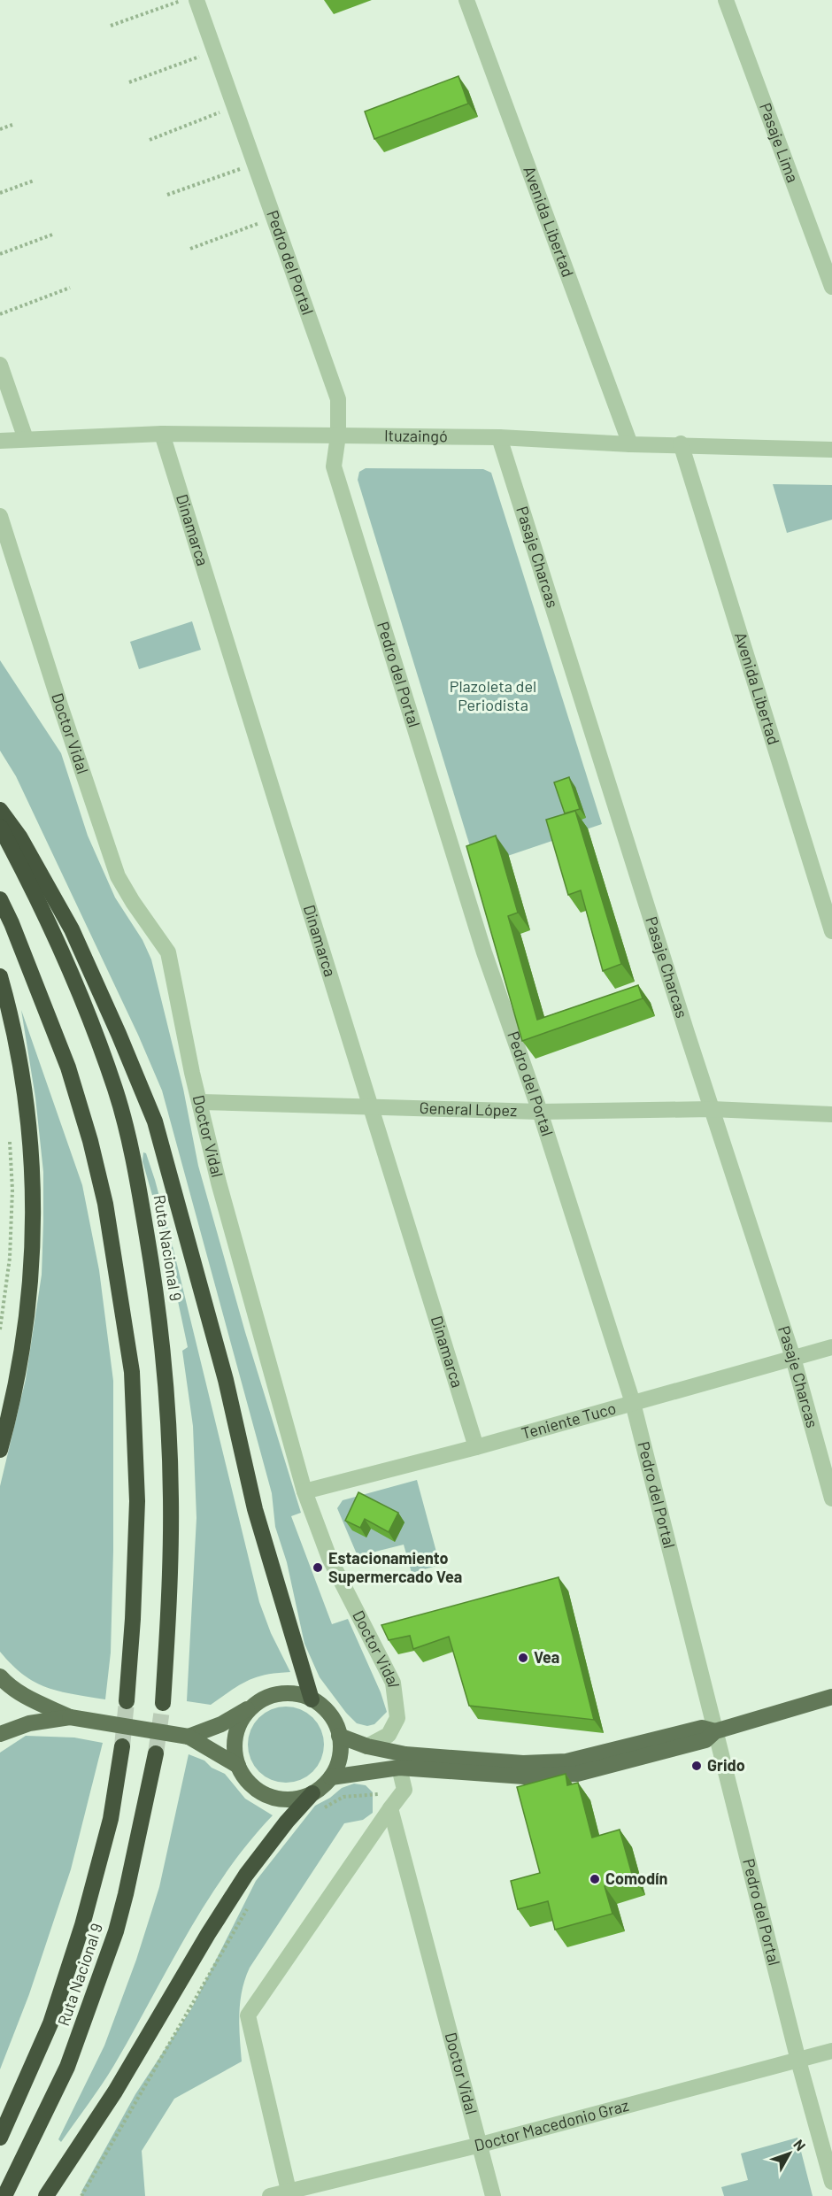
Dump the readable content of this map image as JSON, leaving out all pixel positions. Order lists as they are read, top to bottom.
{
  "streets": {
    "highway": ["Ruta Nacional 9"],
    "street": [
      "Pasaje Lima",
      "Avenida Libertad",
      "Pedro del Portal",
      "Ituzaingó",
      "Dinamarca",
      "Pasaje Charcas",
      "Doctor Vidal",
      "General López",
      "Teniente Tuco",
      "Doctor Macedonio Graz"
    ]
  },
  "crossings": [
    ["Avenida Libertad", "Ituzaingó"],
    ["Pedro del Portal", "Ituzaingó"],
    ["Pedro del Portal", "General López"],
    ["Pedro del Portal", "Teniente Tuco"],
    ["Pedro del Portal", "Doctor Macedonio Graz"],
    ["Ituzaingó", "Dinamarca"],
    ["Ituzaingó", "Pasaje Charcas"],
    ["Dinamarca", "General López"],
    ["Dinamarca", "Teniente Tuco"],
    ["Pasaje Charcas", "General López"],
    ["Pasaje Charcas", "Teniente Tuco"],
    ["Doctor Vidal", "General López"],
    ["Doctor Vidal", "Teniente Tuco"],
    ["Doctor Vidal", "Doctor Macedonio Graz"]
  ],
  "parks": ["Plazoleta del Periodista"],
  "places": [
    "Estacionamiento Supermercado Vea",
    "Vea",
    "Grido",
    "Comodín"
  ],
  "north": "top right"
}
